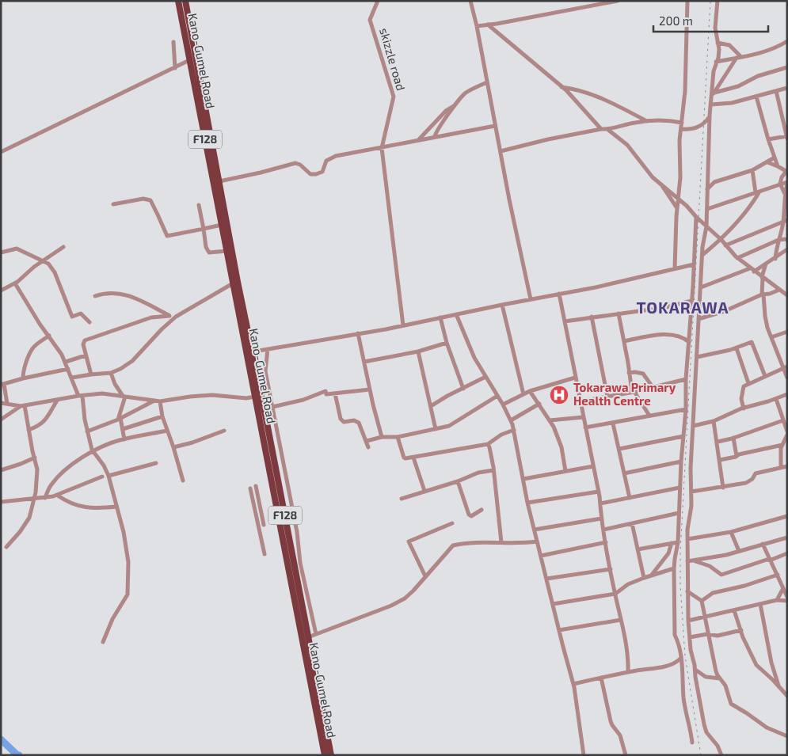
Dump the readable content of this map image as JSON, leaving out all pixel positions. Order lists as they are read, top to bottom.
{
  "streets": {
    "main road": ["Kano-Gumel Road", "F128"],
    "street": ["skizzle road"]
  },
  "districts": ["TOKARAWA"],
  "places": {
    "hospital": ["Tokarawa Primary Health Centre"]
  },
  "scale_bar": "200 m"
}
